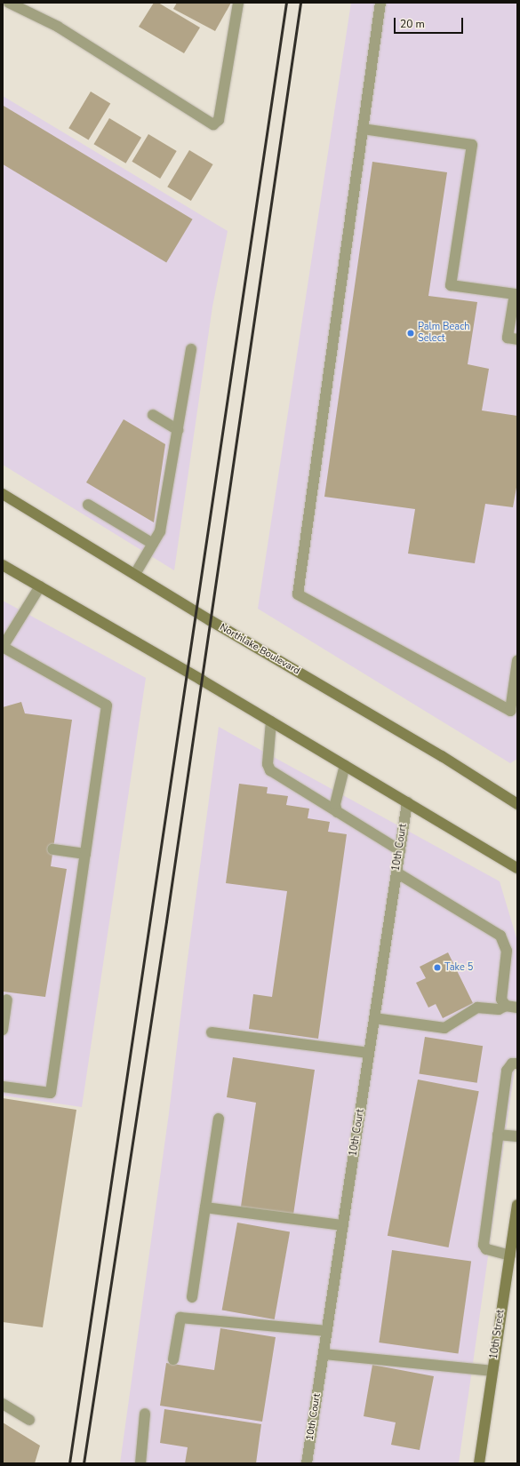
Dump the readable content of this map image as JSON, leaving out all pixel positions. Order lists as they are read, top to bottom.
{
  "streets": {
    "main road": ["Northlake Boulevard", "10th Street"],
    "street": ["10th Court"]
  },
  "places": ["Palm Beach Select", "Take 5"],
  "scale_bar": "20 m"
}
